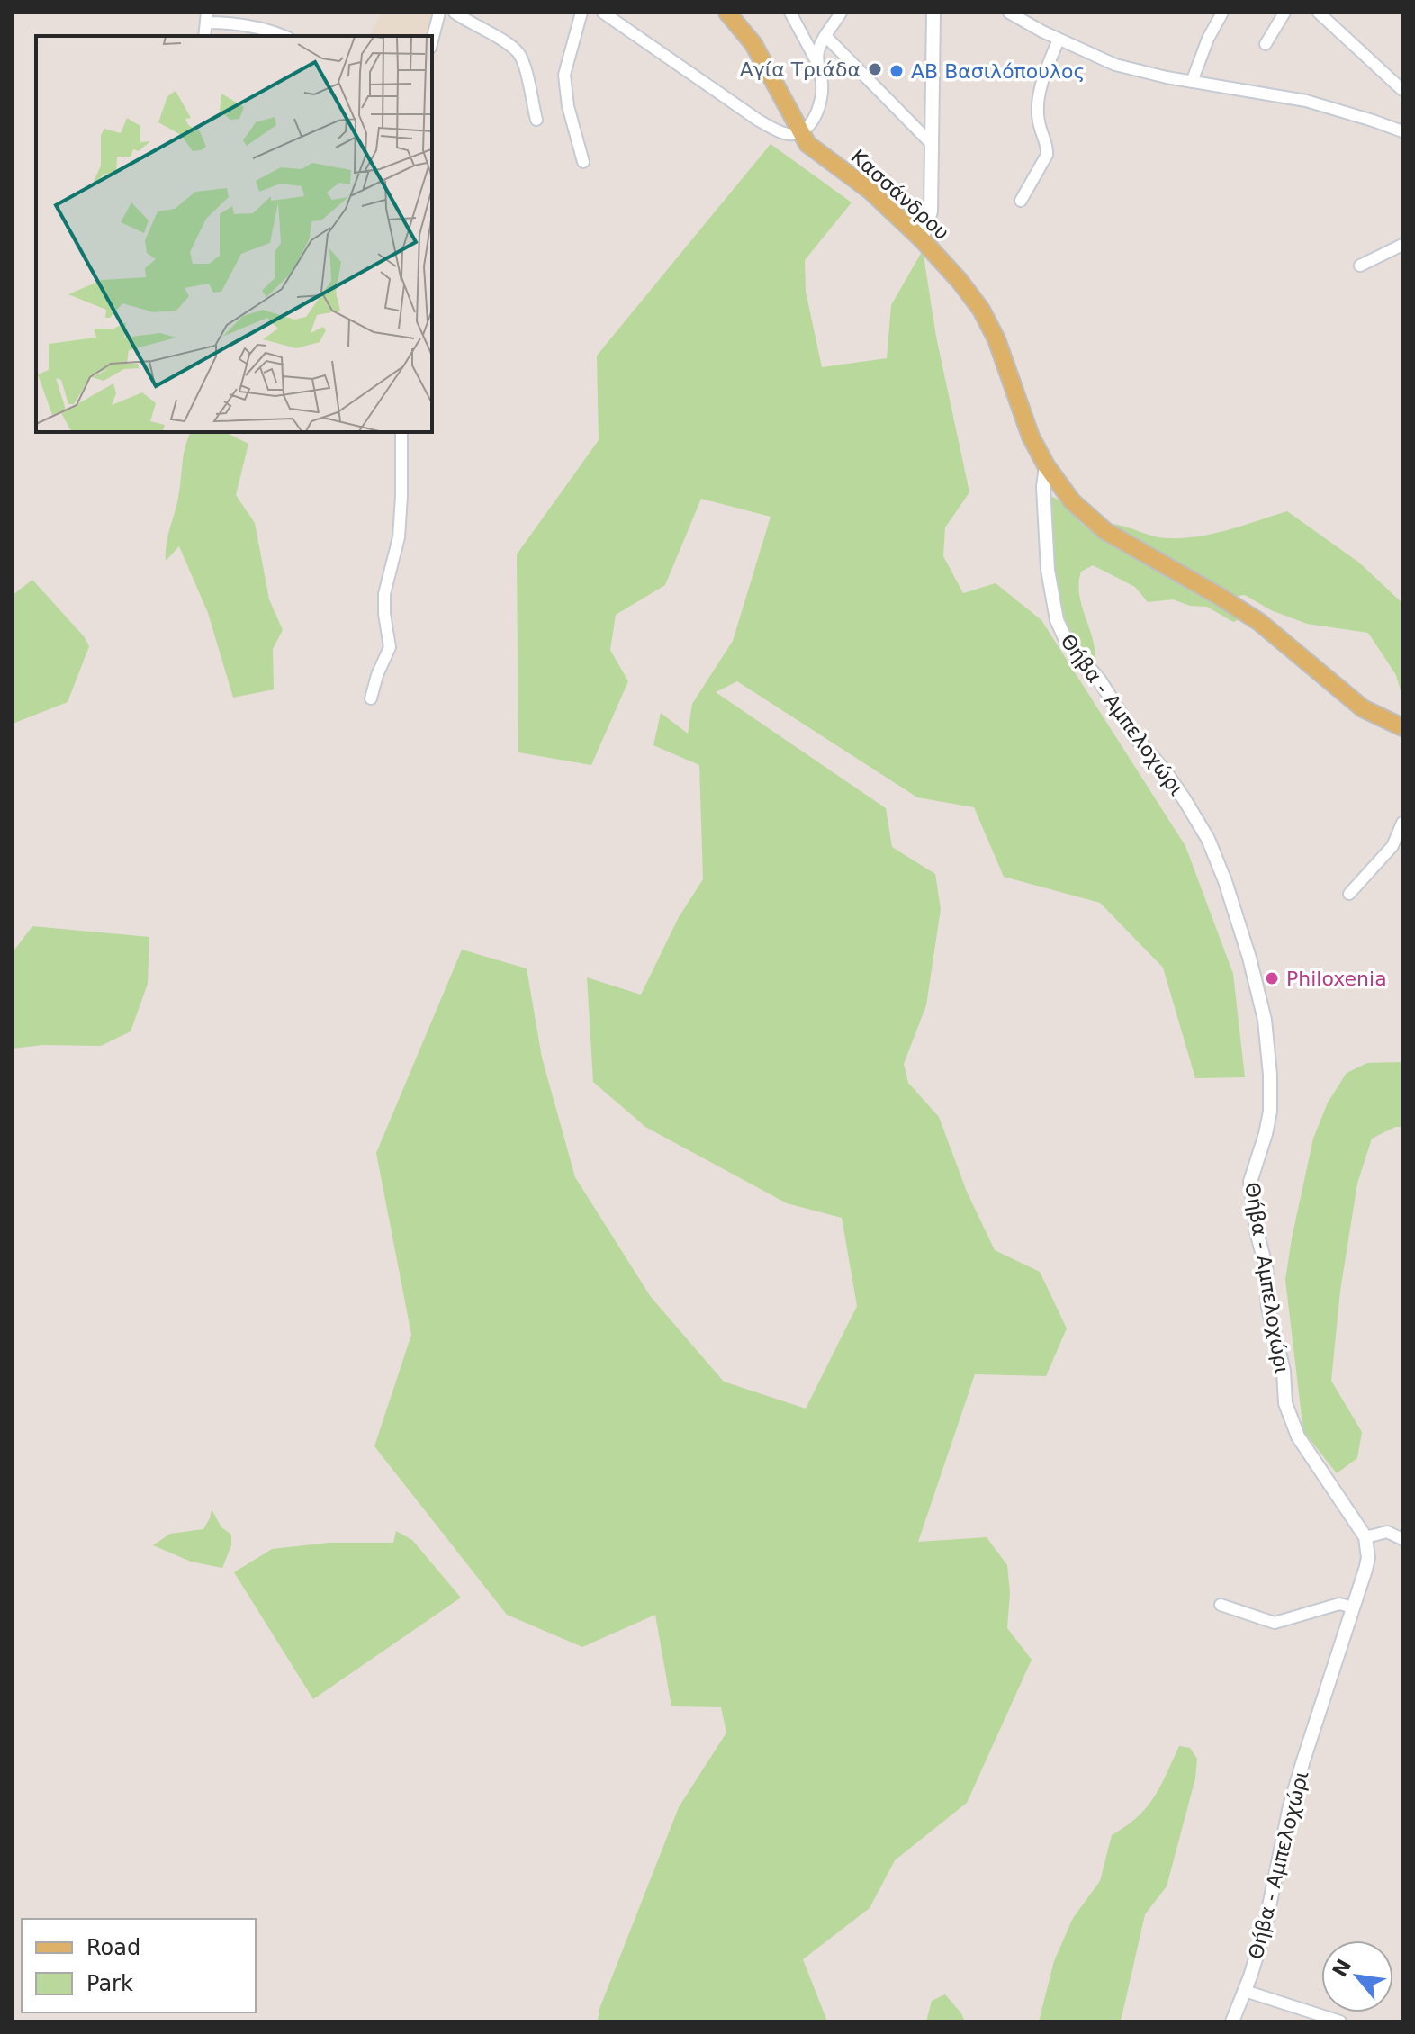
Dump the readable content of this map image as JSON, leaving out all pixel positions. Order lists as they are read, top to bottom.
{
  "streets": {
    "main road": ["Κασσάνδρου"],
    "street": ["Θήβα - Αμπελοχώρι"]
  },
  "crossings": [
    ["Κασσάνδρου", "Θήβα - Αμπελοχώρι"]
  ],
  "places": ["Αγία Τριάδα", "ΑΒ Βασιλόπουλος", "Philoxenia"],
  "legend": ["Road", "Park"],
  "north": "top left"
}
